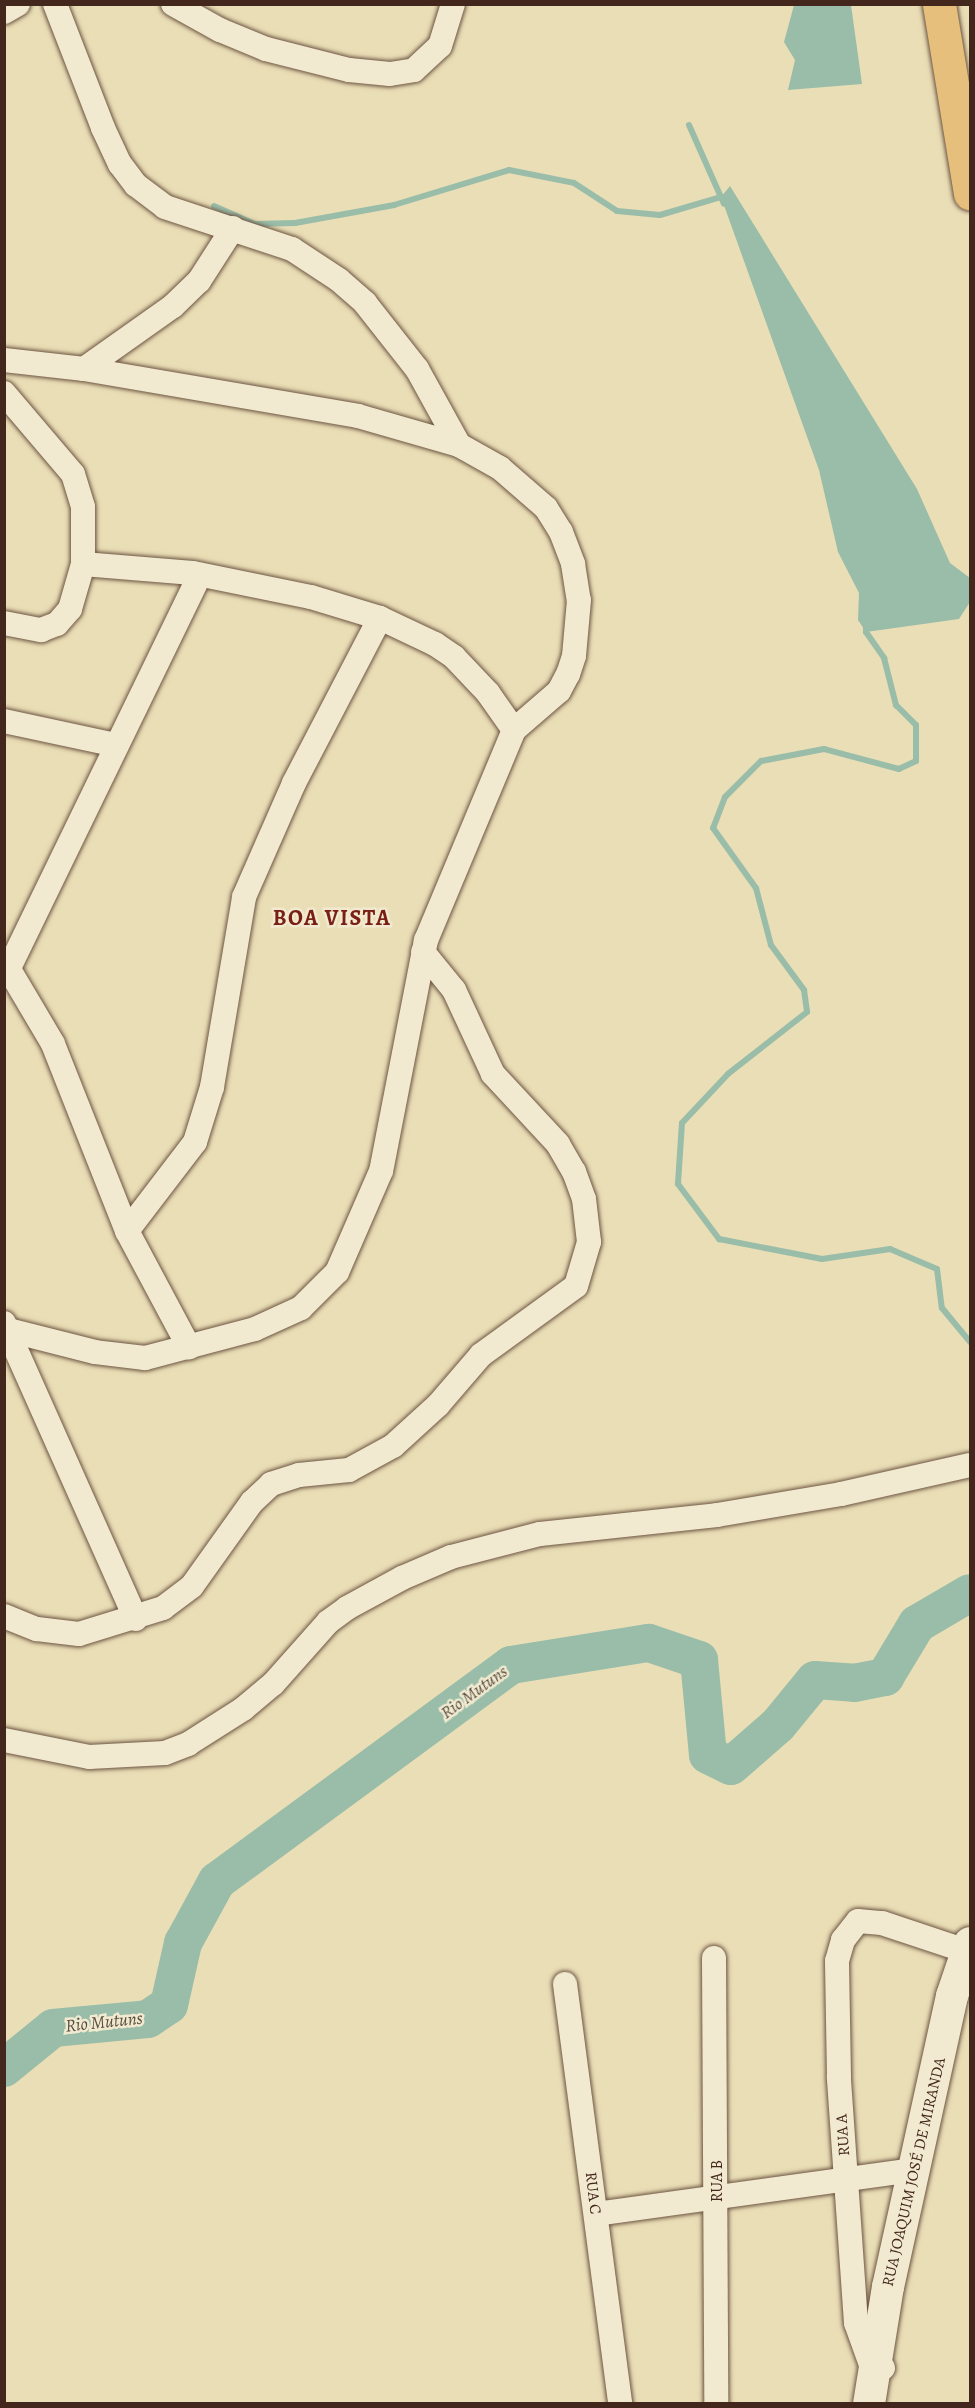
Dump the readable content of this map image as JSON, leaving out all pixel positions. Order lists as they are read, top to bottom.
{
  "streets": {
    "street": [
      "RUA A",
      "RUA JOAQUIM JOSÉ DE MIRANDA",
      "RUA B",
      "RUA C"
    ]
  },
  "crossings": [
    ["RUA A", "RUA JOAQUIM JOSÉ DE MIRANDA"]
  ],
  "districts": ["BOA VISTA"],
  "water": ["Rio Mutuns"]
}
